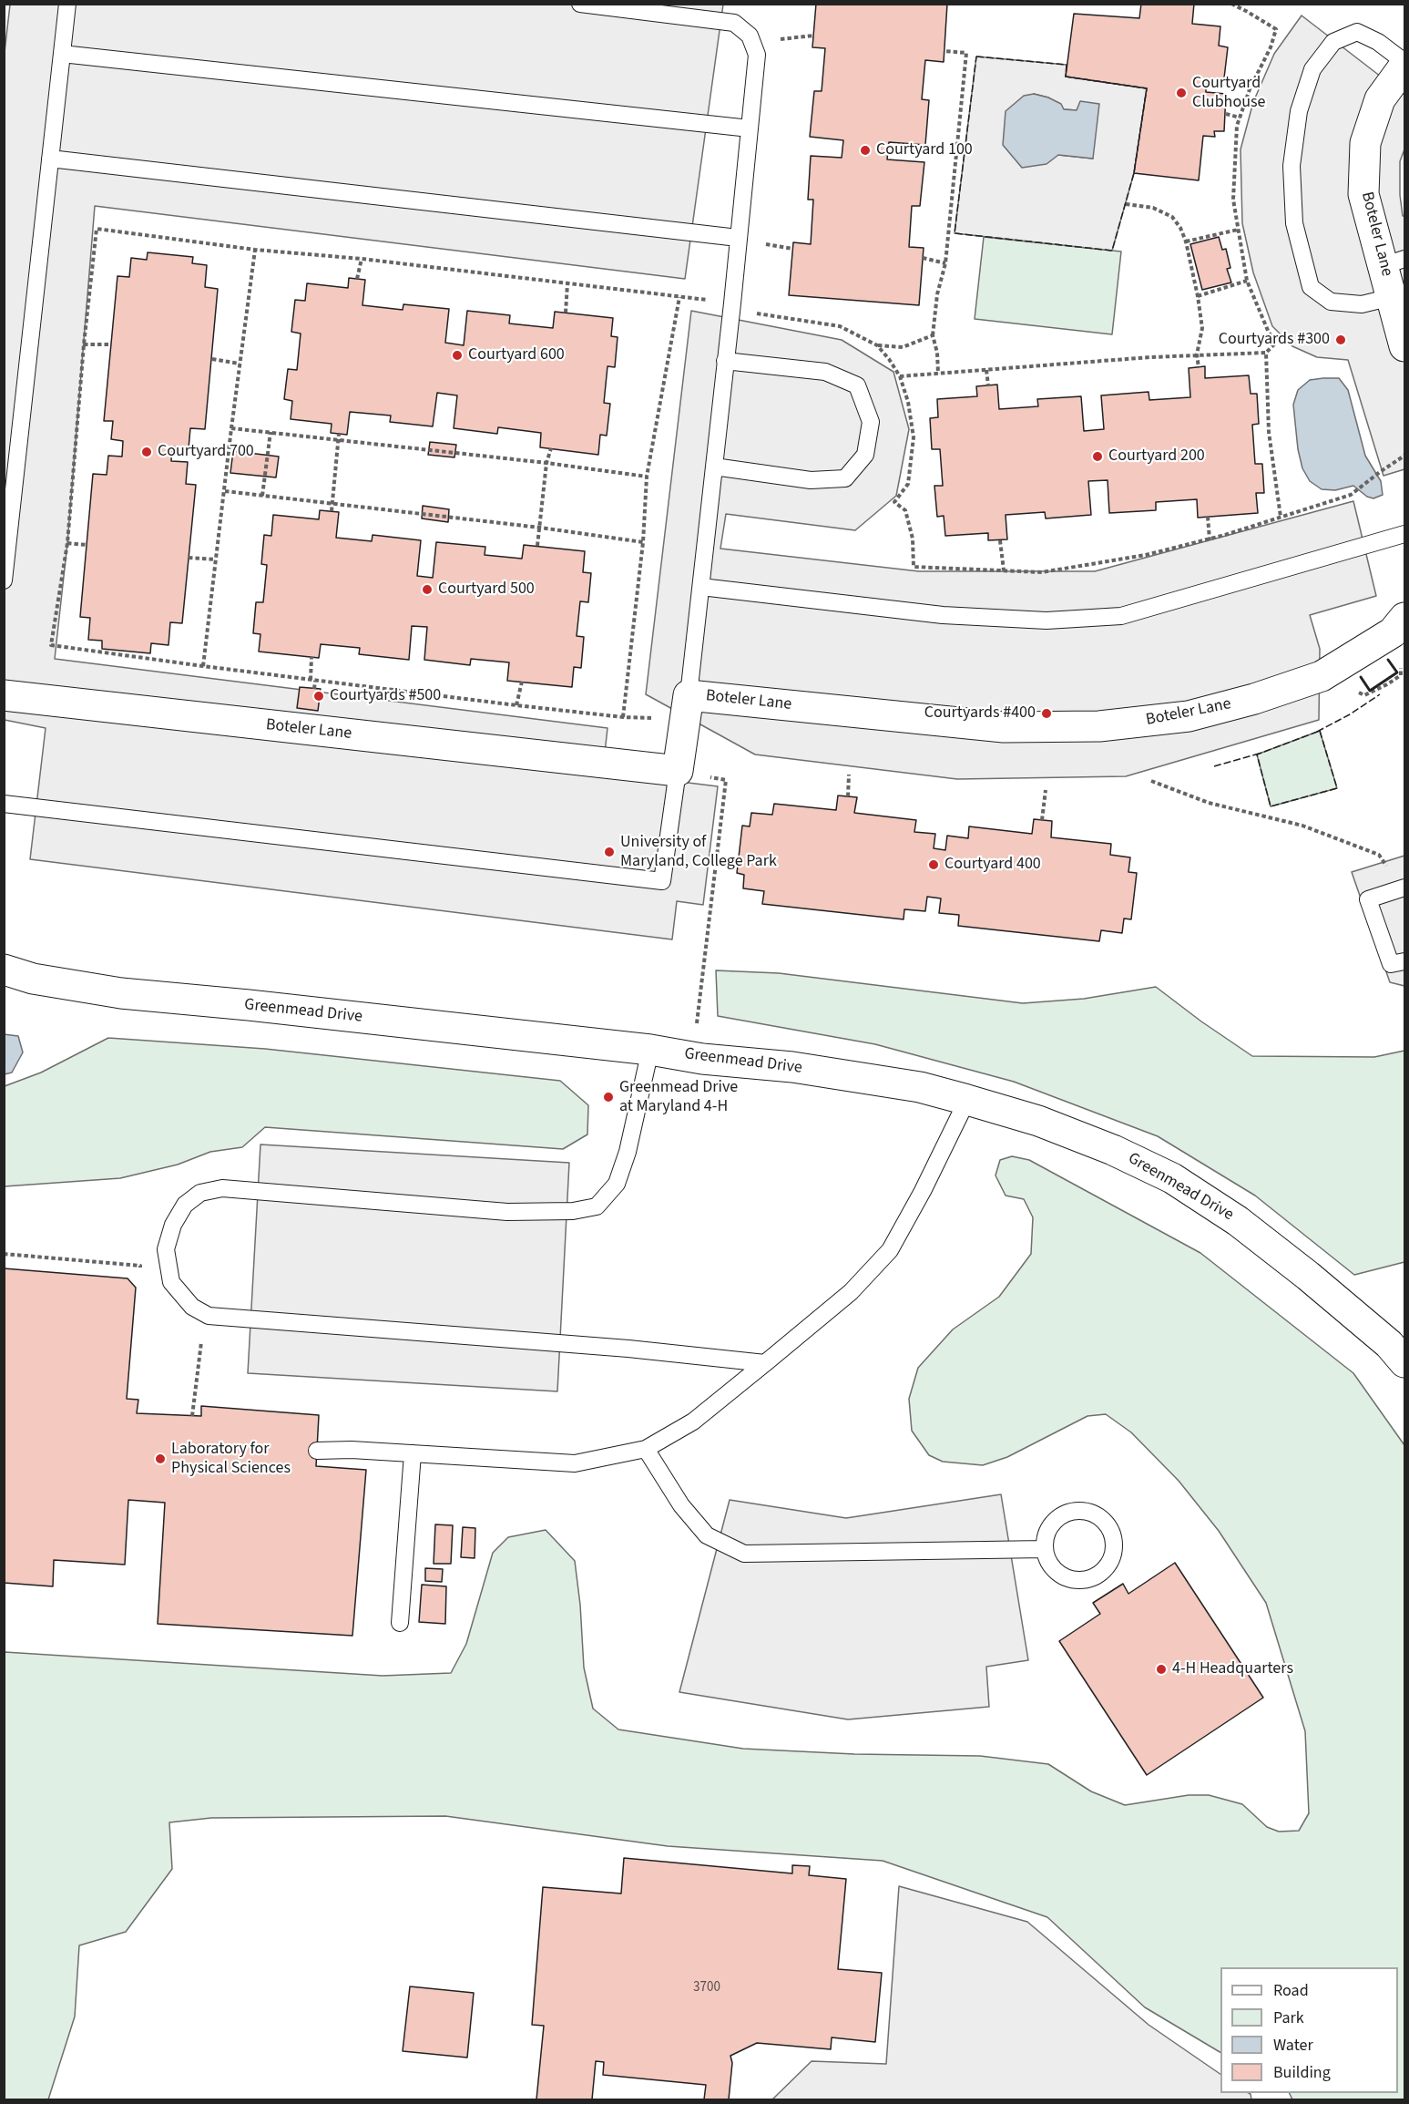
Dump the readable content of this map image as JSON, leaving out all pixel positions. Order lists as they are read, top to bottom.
{
  "streets": {
    "street": ["Boteler Lane", "Greenmead Drive"]
  },
  "places": [
    "Courtyard Clubhouse",
    "Courtyard 100",
    "Courtyards #300",
    "Courtyard 600",
    "Courtyard 700",
    "Courtyard 200",
    "Courtyard 500",
    "Courtyards #500",
    "Courtyards #400",
    "University of Maryland, College Park",
    "Courtyard 400",
    "Greenmead Drive at Maryland 4-H",
    "Laboratory for Physical Sciences",
    "4-H Headquarters"
  ],
  "house_numbers": ["3700"],
  "legend": [
    "Road",
    "Park",
    "Water",
    "Building"
  ]
}
